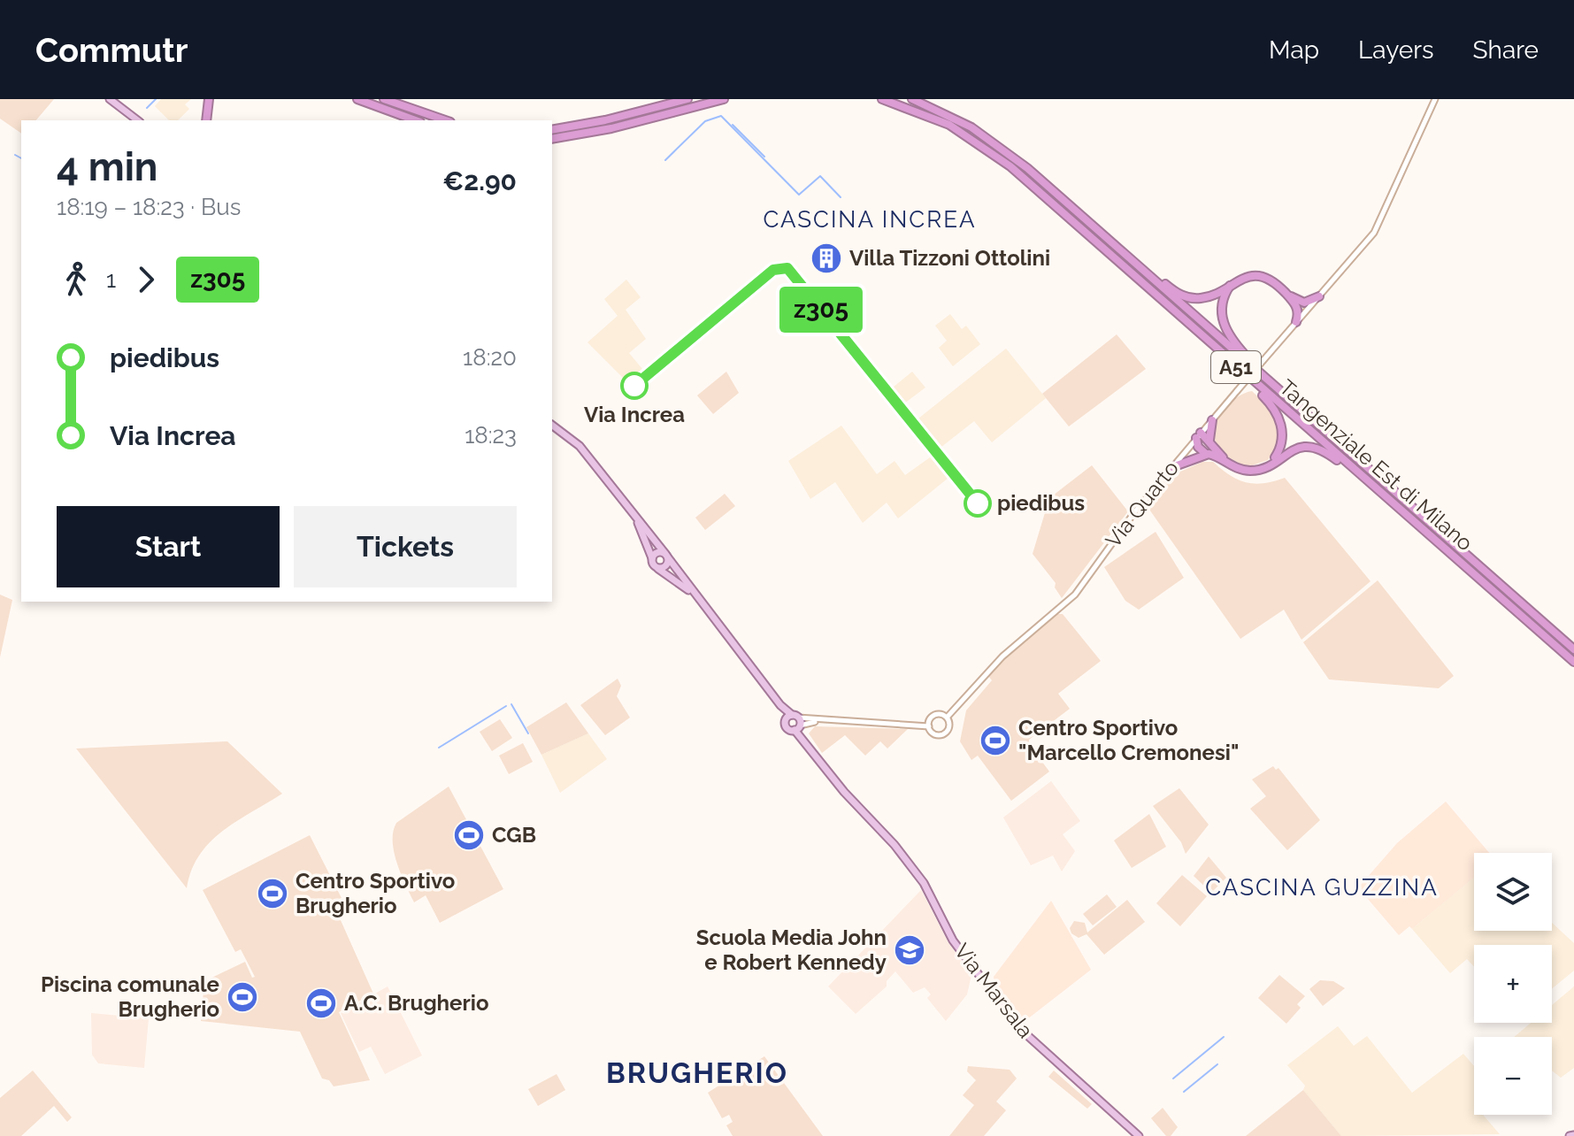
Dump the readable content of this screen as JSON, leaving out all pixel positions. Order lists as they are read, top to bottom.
{
  "streets": {
    "highway": ["A51", "Tangenziale Est di Milano"],
    "main road": ["Via Marsala"],
    "street": ["Via Quarto"]
  },
  "districts": ["CASCINA INCREA", "CASCINA GUZZINA", "BRUGHERIO"],
  "places": {
    "building": ["Villa Tizzoni Ottolini"],
    "other": ["Via Increa", "piedibus"],
    "sports": [
      "Centro Sportivo \"Marcello Cremonesi\"",
      "CGB",
      "Centro Sportivo Brugherio",
      "Piscina comunale Brugherio",
      "A.C. Brugherio"
    ],
    "school or university": ["Scuola Media John e Robert Kennedy"]
  },
  "lines": ["bus line z305"],
  "page": {
    "header": "Commutr",
    "nav": ["Map", "Layers", "Share"],
    "on_map": "z305",
    "heading": ["4 min", "18:19 – 18:23 · Bus", "€2.90"],
    "legs": ["1", "z305"],
    "list": [
      {
        "name": "piedibus",
        "value": "18:20"
      },
      {
        "name": "Via Increa",
        "value": "18:23"
      }
    ],
    "buttons": ["Start", "Tickets"],
    "map_buttons": ["+", "−"]
  }
}
